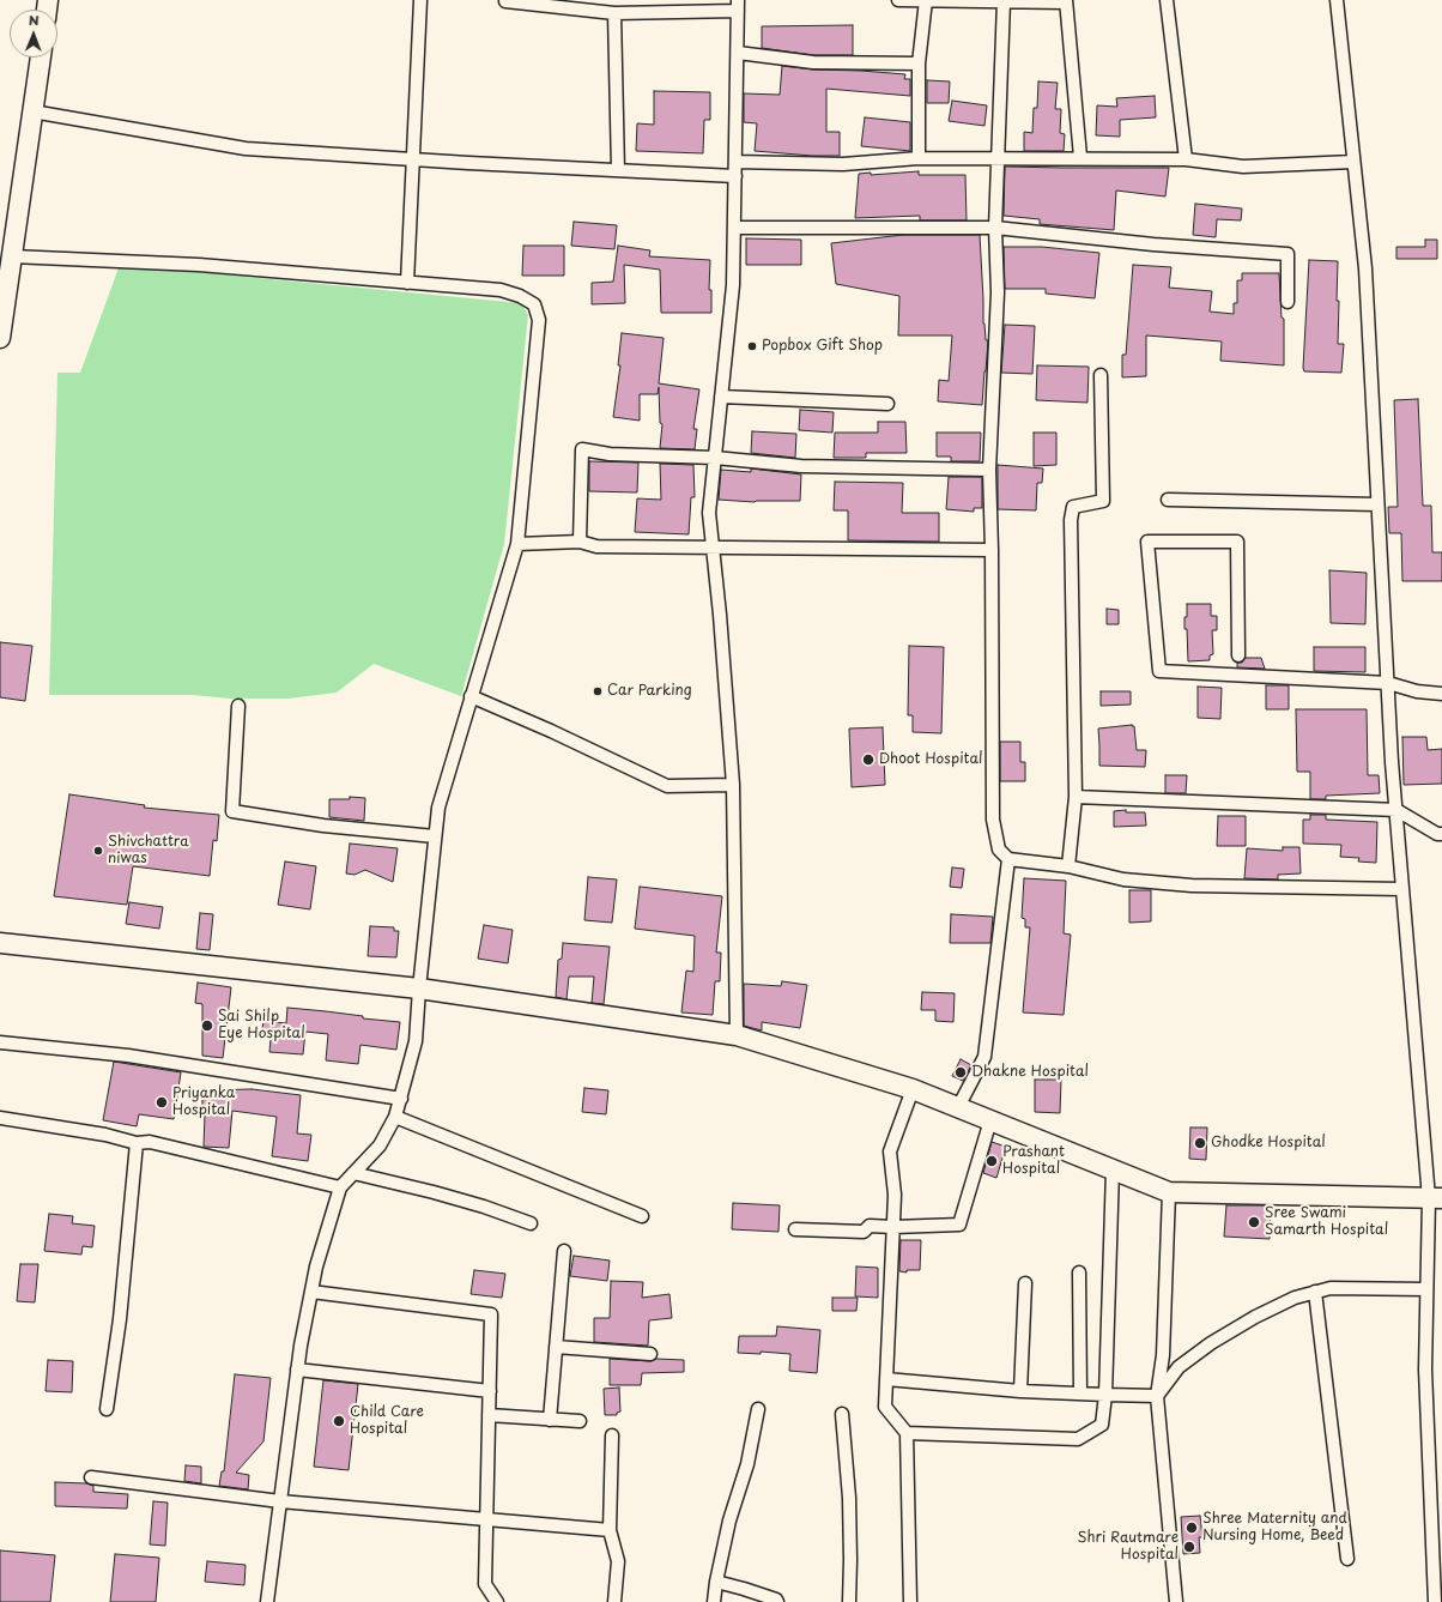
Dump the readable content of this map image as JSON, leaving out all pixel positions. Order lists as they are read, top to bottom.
{
  "places": [
    "Popbox Gift Shop",
    "Car Parking",
    "Dhoot Hospital",
    "Shivchattra niwas",
    "Sai Shilp Eye Hospital",
    "Dhakne Hospital",
    "Priyanka Hospital",
    "Ghodke Hospital",
    "Prashant Hospital",
    "Sree Swami Samarth Hospital",
    "Child Care Hospital",
    "Shree Maternity and Nursing Home, Beed",
    "Shri Rautmare Hospital"
  ],
  "north": "top"
}
